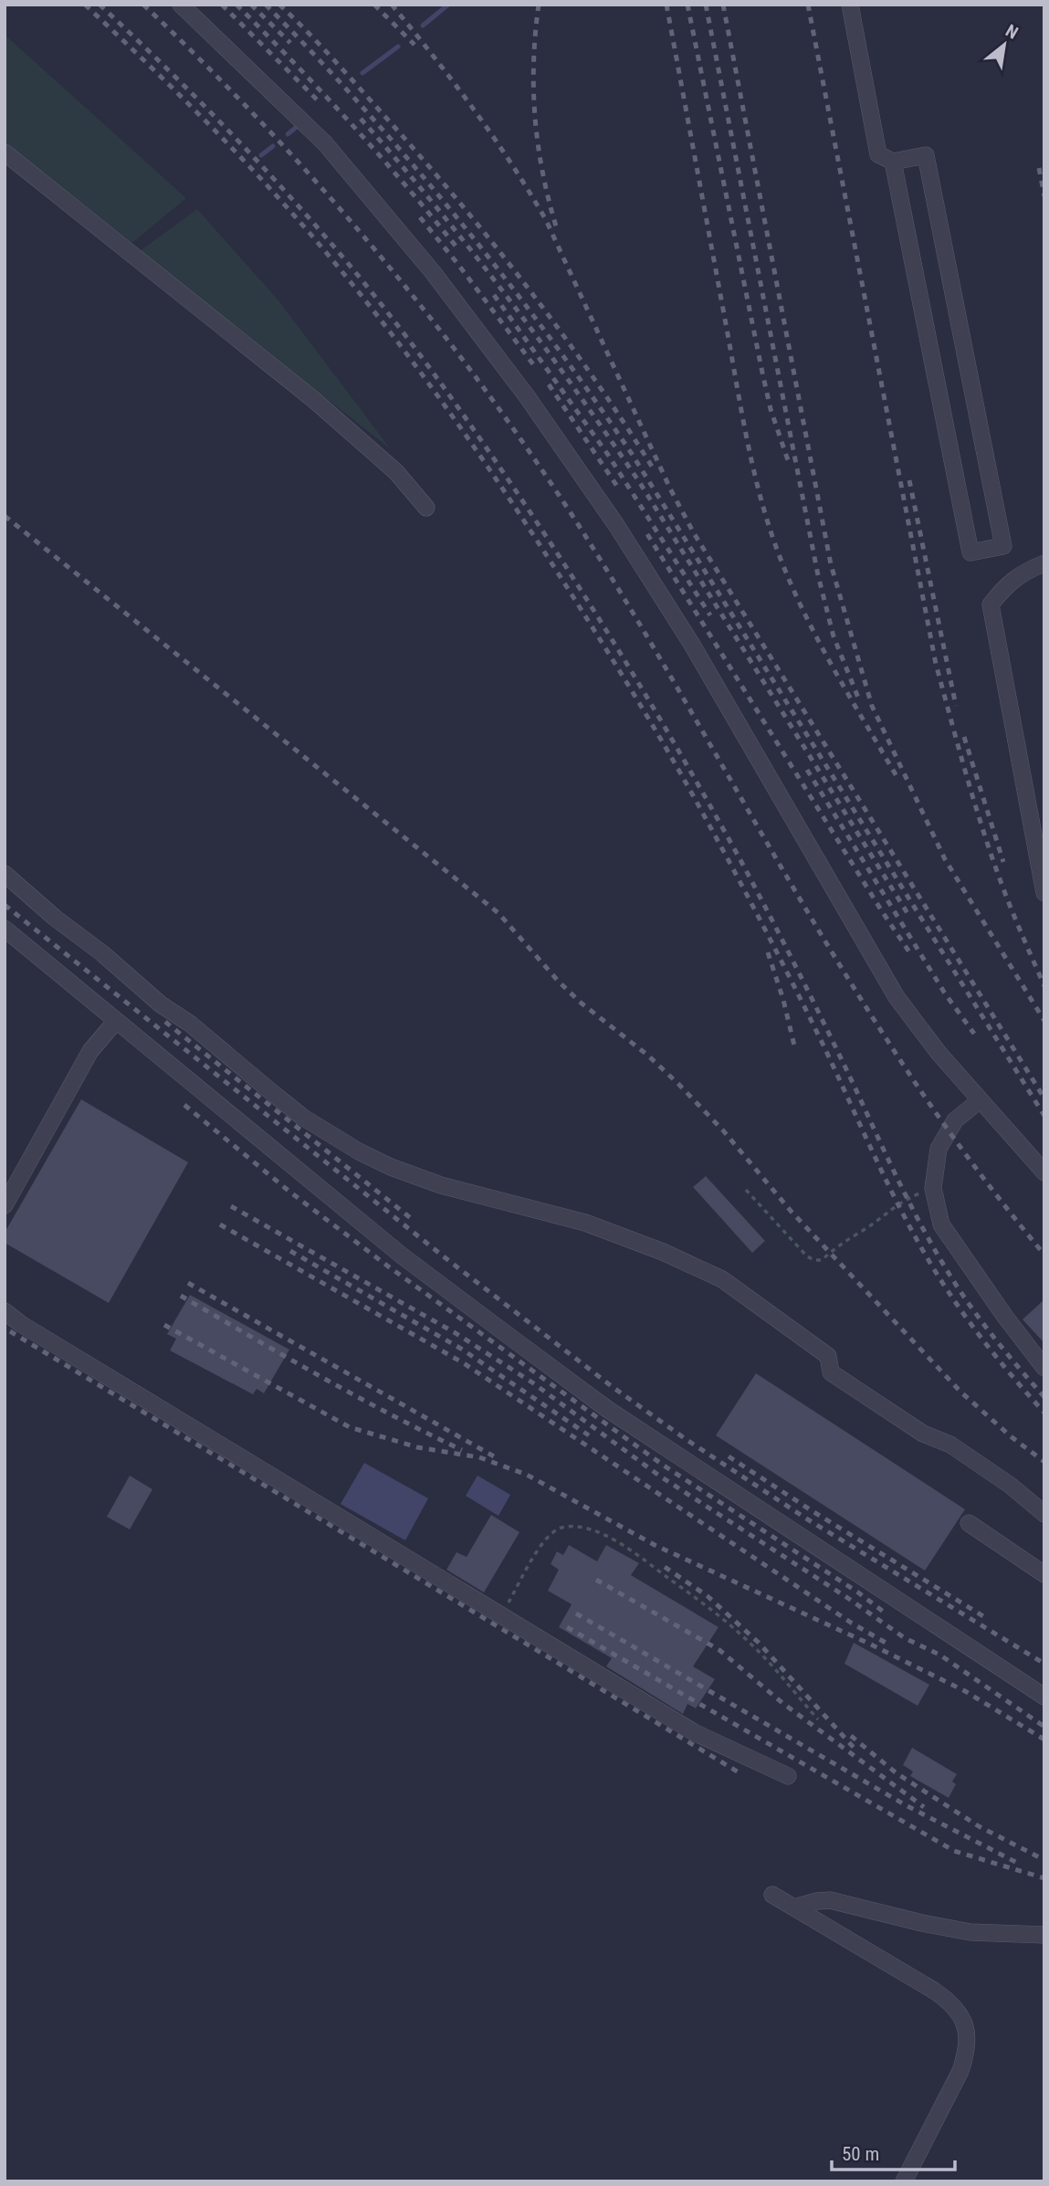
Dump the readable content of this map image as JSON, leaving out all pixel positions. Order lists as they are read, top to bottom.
{
  "scale_bar": "50 m",
  "north": "top right"
}
